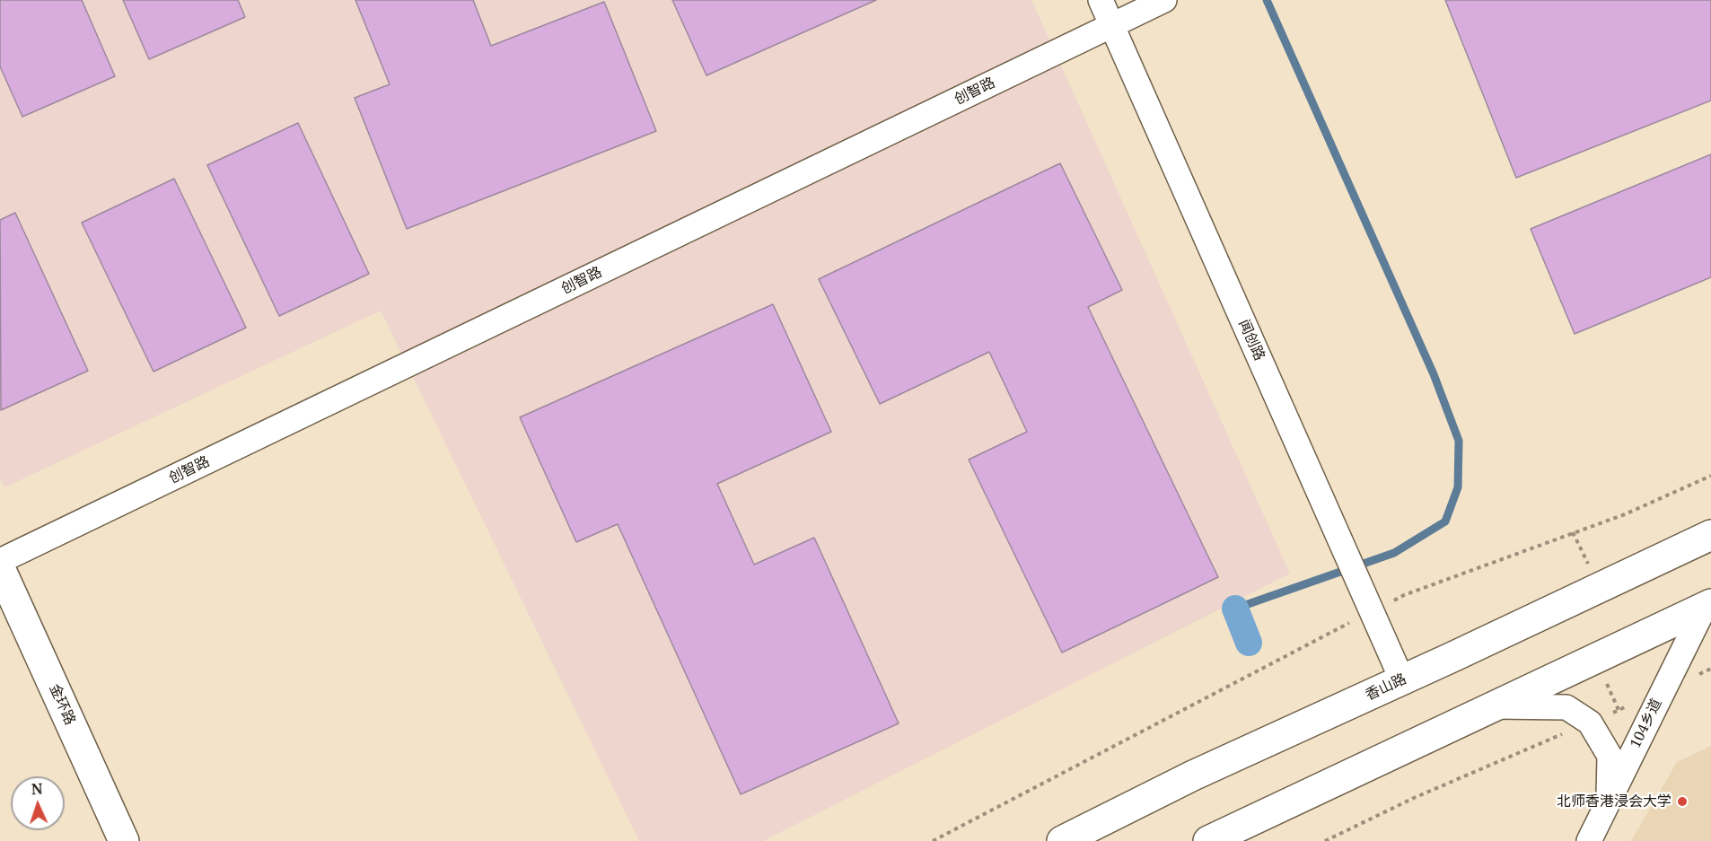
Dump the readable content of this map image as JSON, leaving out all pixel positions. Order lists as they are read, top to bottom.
{
  "streets": {
    "main road": ["香山路", "金环路"],
    "street": ["创智路", "闻创路", "104乡道"]
  },
  "crossings": [
    ["闻创路", "香山路"]
  ],
  "places": ["北师香港浸会大学"],
  "north": "top"
}
